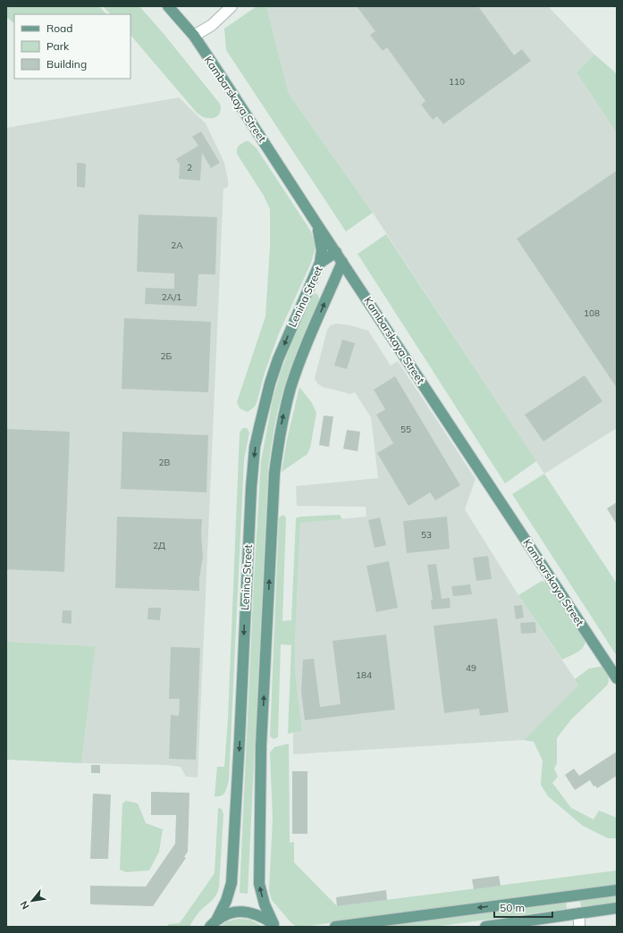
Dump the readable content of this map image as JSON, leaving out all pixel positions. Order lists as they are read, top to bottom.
{
  "streets": {
    "main road": ["Kambarskaya Street", "Lenina Street"]
  },
  "crossings": [
    ["Kambarskaya Street", "Lenina Street"]
  ],
  "house_numbers": [
    "110",
    "2",
    "2А",
    "2А/1",
    "108",
    "2Б",
    "55",
    "2В",
    "53",
    "2Д",
    "49",
    "184"
  ],
  "legend": ["Road", "Park", "Building"],
  "scale_bar": "50 m",
  "north": "bottom left"
}
